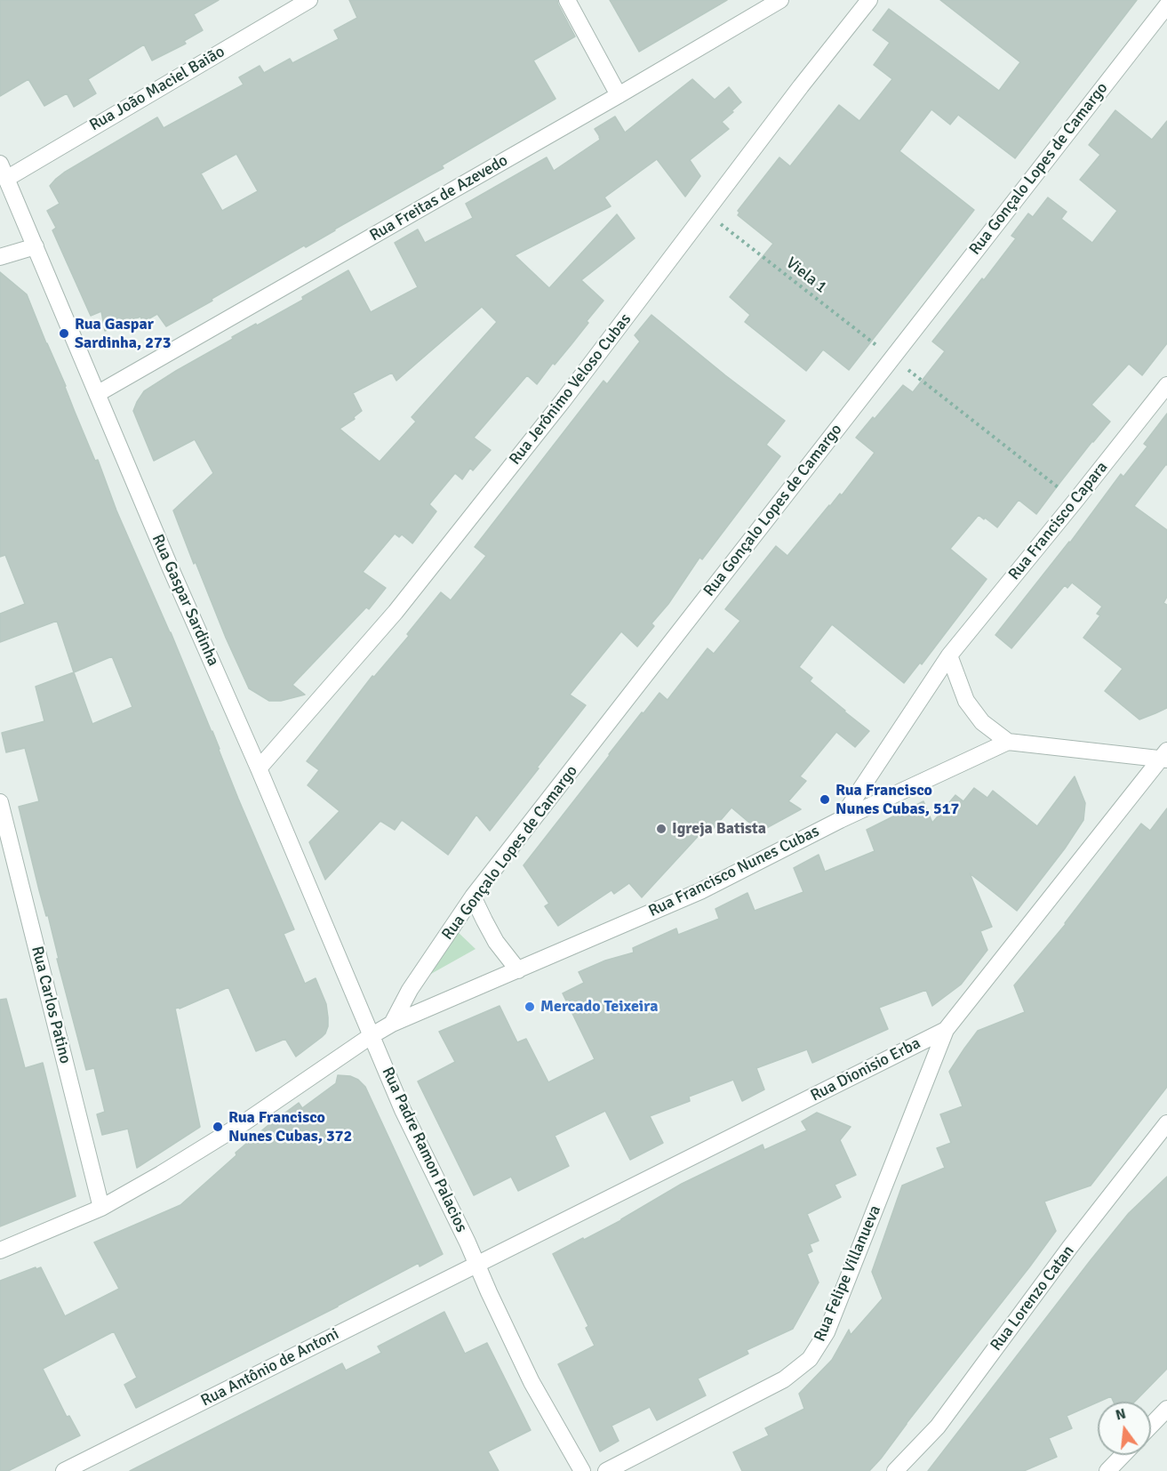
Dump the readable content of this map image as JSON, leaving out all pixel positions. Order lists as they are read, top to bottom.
{
  "streets": {
    "street": [
      "Rua João Maciel Baião",
      "Rua Gonçalo Lopes de Camargo",
      "Rua Freitas de Azevedo",
      "Rua Jerônimo Veloso Cubas",
      "Rua Francisco Capara",
      "Rua Gaspar Sardinha",
      "Rua Francisco Nunes Cubas",
      "Rua Carlos Patino",
      "Rua Dionisio Erba",
      "Rua Padre Ramon Palacios",
      "Rua Felipe Villanueva",
      "Rua Lorenzo Catan",
      "Rua Antônio de Antoni"
    ],
    "path": ["Viela 1"]
  },
  "crossings": [
    ["Rua João Maciel Baião", "Rua Gaspar Sardinha"],
    ["Rua Gonçalo Lopes de Camargo", "Viela 1"],
    ["Rua Gonçalo Lopes de Camargo", "Rua Francisco Nunes Cubas"],
    ["Rua Freitas de Azevedo", "Rua Gaspar Sardinha"],
    ["Viela 1", "Rua Jerônimo Veloso Cubas"],
    ["Viela 1", "Rua Francisco Capara"],
    ["Rua Jerônimo Veloso Cubas", "Rua Gaspar Sardinha"],
    ["Rua Francisco Capara", "Rua Francisco Nunes Cubas"],
    ["Rua Gaspar Sardinha", "Rua Francisco Nunes Cubas"],
    ["Rua Gaspar Sardinha", "Rua Padre Ramon Palacios"],
    ["Rua Francisco Nunes Cubas", "Rua Carlos Patino"],
    ["Rua Francisco Nunes Cubas", "Rua Padre Ramon Palacios"],
    ["Rua Dionisio Erba", "Rua Padre Ramon Palacios"],
    ["Rua Dionisio Erba", "Rua Felipe Villanueva"],
    ["Rua Dionisio Erba", "Rua Antônio de Antoni"],
    ["Rua Padre Ramon Palacios", "Rua Antônio de Antoni"]
  ],
  "places": [
    "Rua Gaspar Sardinha, 273",
    "Rua Francisco Nunes Cubas, 517",
    "Igreja Batista",
    "Mercado Teixeira",
    "Rua Francisco Nunes Cubas, 372"
  ],
  "north": "top"
}
